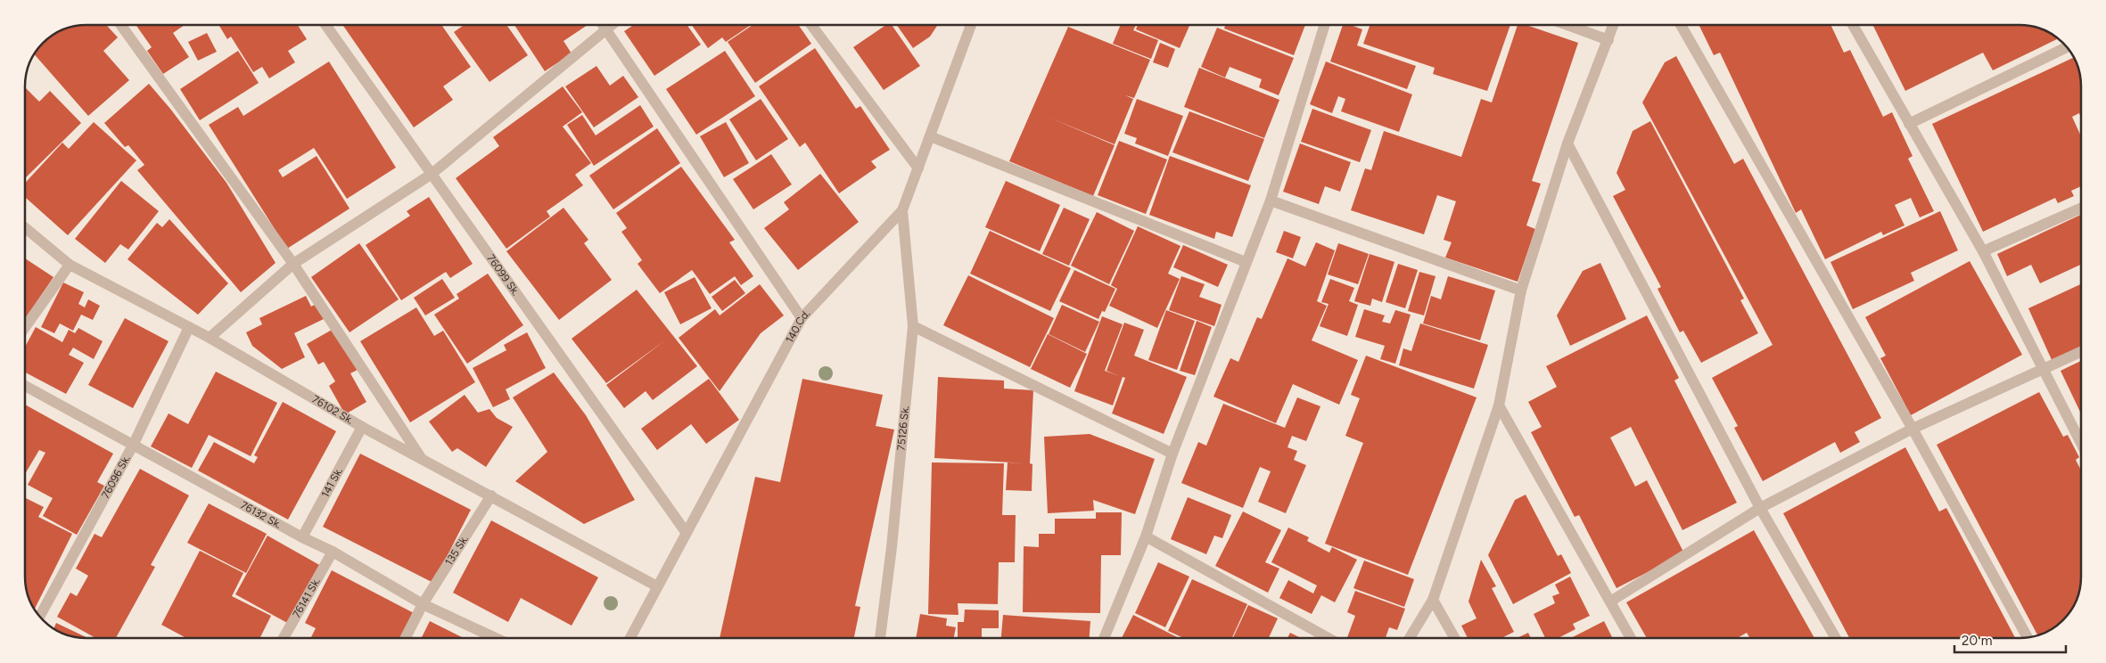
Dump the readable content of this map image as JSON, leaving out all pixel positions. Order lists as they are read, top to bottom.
{
  "streets": {
    "street": [
      "76099 Sk.",
      "140.Cd.",
      "76102 Sk.",
      "75126 Sk.",
      "76096 Sk.",
      "141 Sk.",
      "76132 Sk.",
      "135 Sk.",
      "76141 Sk."
    ]
  },
  "crossings": [
    ["76099 Sk.", "140.Cd."],
    ["140.Cd.", "76102 Sk."],
    ["140.Cd.", "75126 Sk."],
    ["76102 Sk.", "76096 Sk."],
    ["76102 Sk.", "141 Sk."],
    ["76102 Sk.", "135 Sk."],
    ["76096 Sk.", "76132 Sk."],
    ["141 Sk.", "76132 Sk."],
    ["76132 Sk.", "135 Sk."],
    ["76132 Sk.", "76141 Sk."]
  ],
  "scale_bar": "20 m"
}
